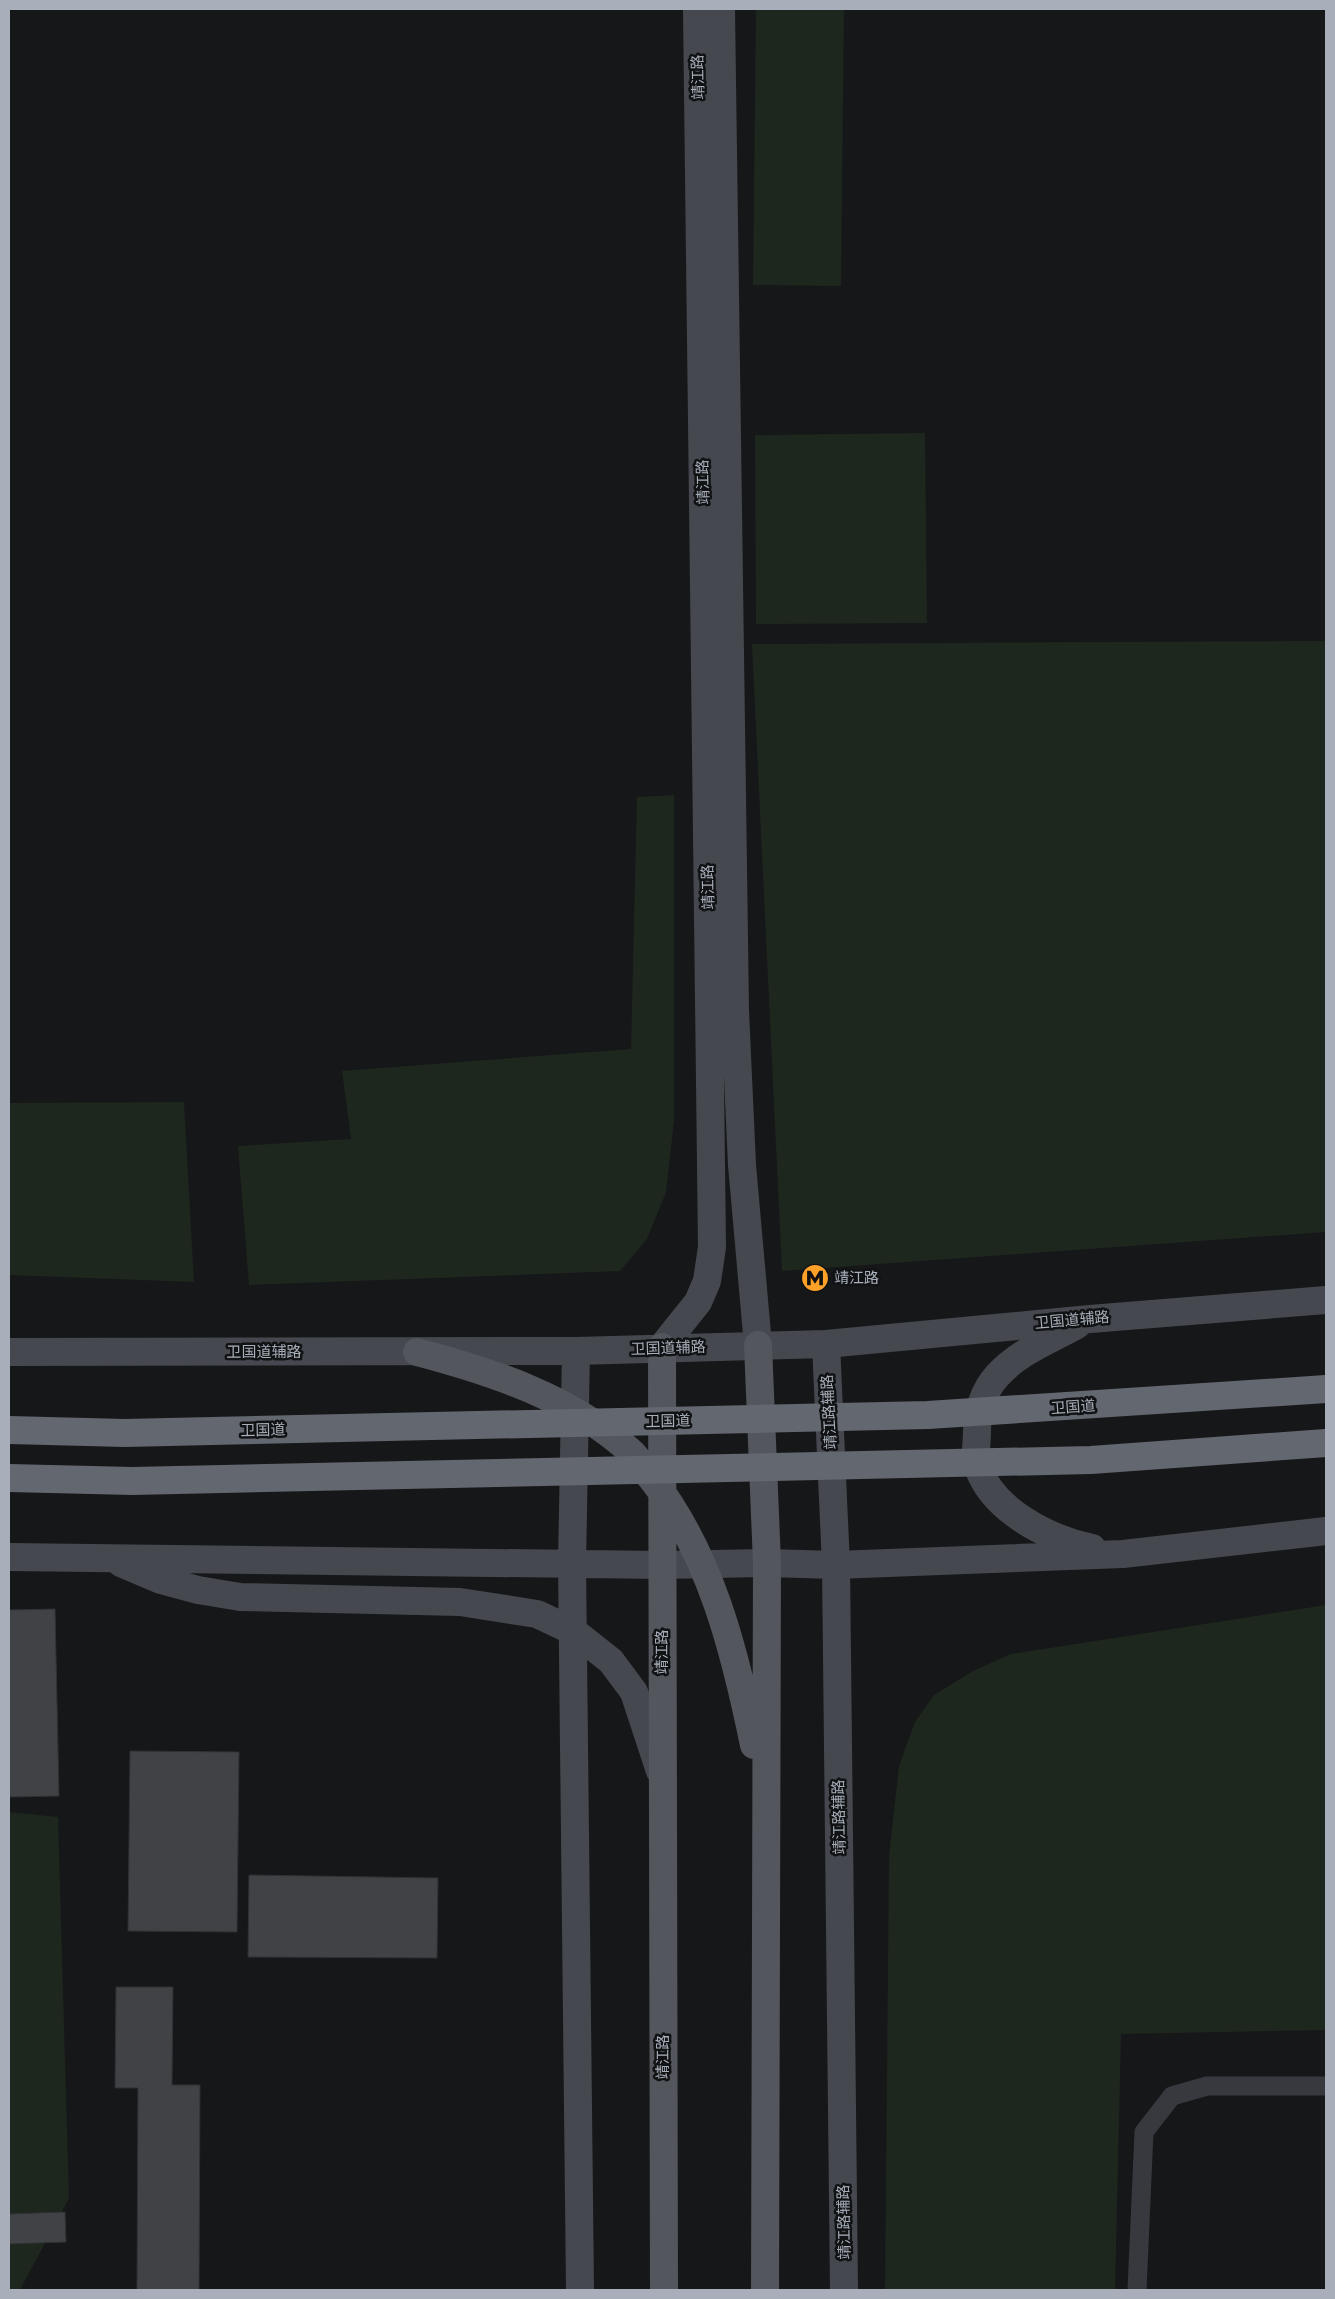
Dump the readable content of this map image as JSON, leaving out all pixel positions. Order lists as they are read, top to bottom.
{
  "streets": {
    "highway": ["卫国道"],
    "main road": ["靖江路", "卫国道辅路", "靖江路辅路"]
  },
  "crossings": [
    ["靖江路", "卫国道辅路"],
    ["卫国道辅路", "靖江路辅路"]
  ],
  "places": {
    "metro station": ["靖江路"]
  }
}
